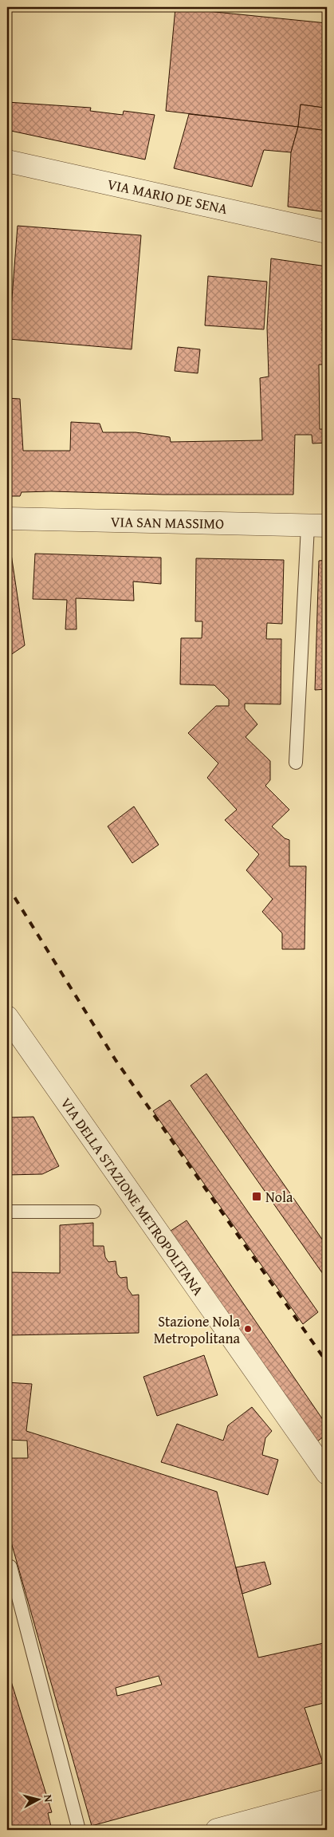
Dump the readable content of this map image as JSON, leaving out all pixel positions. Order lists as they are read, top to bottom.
{
  "streets": {
    "street": ["VIA MARIO DE SENA", "VIA SAN MASSIMO", "VIA DELLA STAZIONE METROPOLITANA"]
  },
  "places": {
    "transit": ["Nola"],
    "other": ["Stazione Nola Metropolitana"]
  },
  "north": "right"
}
